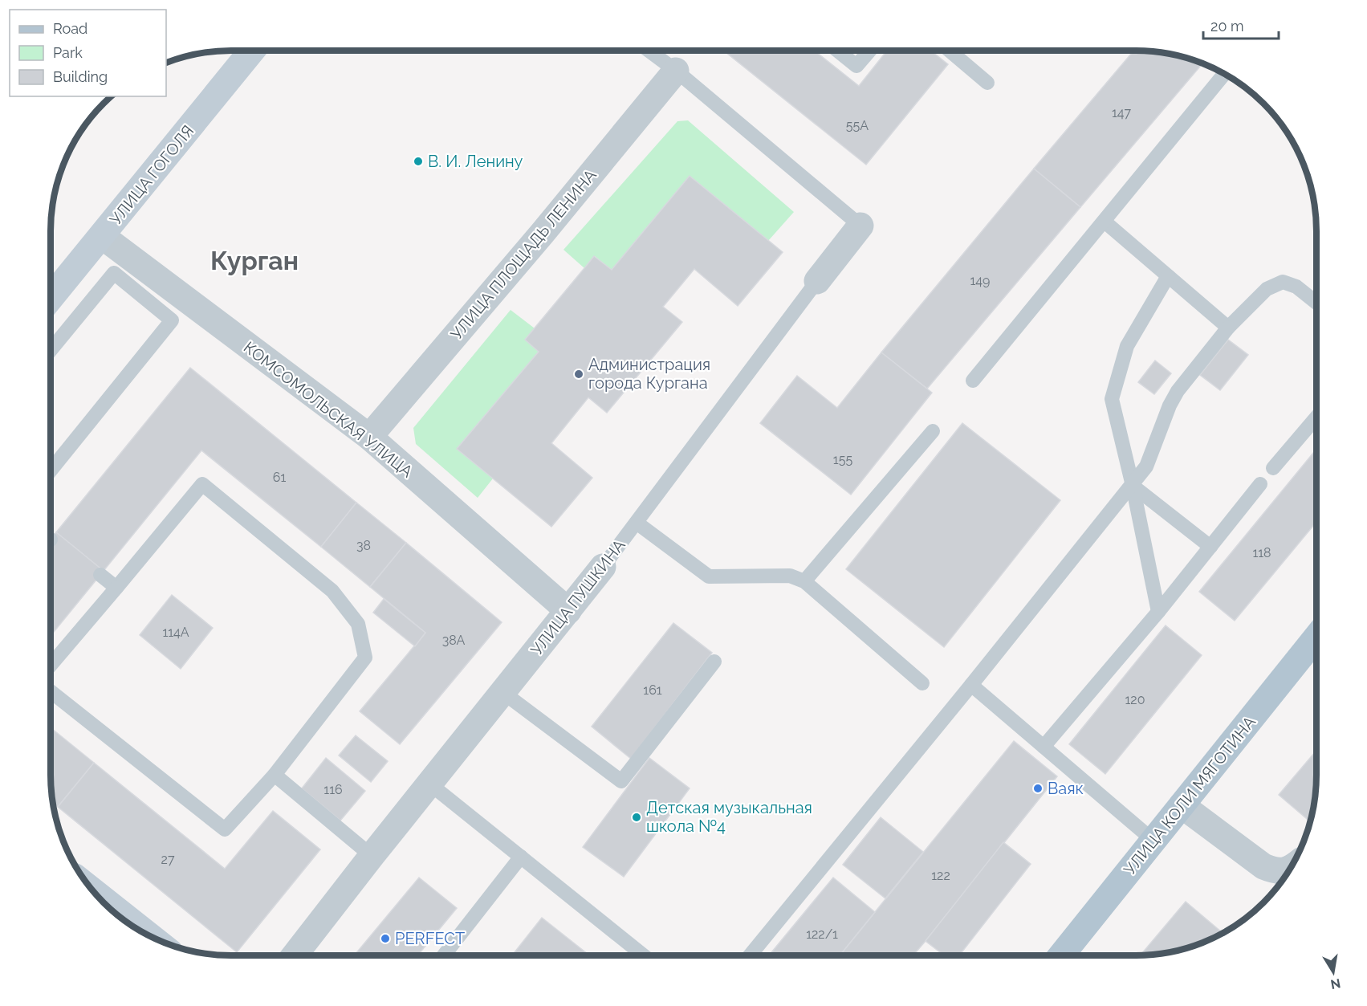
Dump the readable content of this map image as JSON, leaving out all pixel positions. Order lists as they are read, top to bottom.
{
  "streets": {
    "main road": ["УЛИЦА ГОГОЛЯ", "УЛИЦА КОЛИ МЯГОТИНА"],
    "street": ["УЛИЦА ПЛОЩАДЬ ЛЕНИНА", "КОМСОМОЛЬСКАЯ УЛИЦА", "УЛИЦА ПУШКИНА"]
  },
  "crossings": [
    ["УЛИЦА ГОГОЛЯ", "КОМСОМОЛЬСКАЯ УЛИЦА"],
    ["УЛИЦА ПЛОЩАДЬ ЛЕНИНА", "КОМСОМОЛЬСКАЯ УЛИЦА"],
    ["КОМСОМОЛЬСКАЯ УЛИЦА", "УЛИЦА ПУШКИНА"]
  ],
  "districts": ["Курган"],
  "places": [
    "В. И. Ленину",
    "Администрация города Кургана",
    "Ваяк",
    "Детская музыкальная школа №4",
    "PERFECT"
  ],
  "house_numbers": [
    "147",
    "55А",
    "149",
    "155",
    "61",
    "38",
    "118",
    "114А",
    "38А",
    "161",
    "120",
    "116",
    "27",
    "122",
    "122/1"
  ],
  "legend": ["Road", "Park", "Building"],
  "scale_bar": "20 m",
  "north": "bottom"
}
